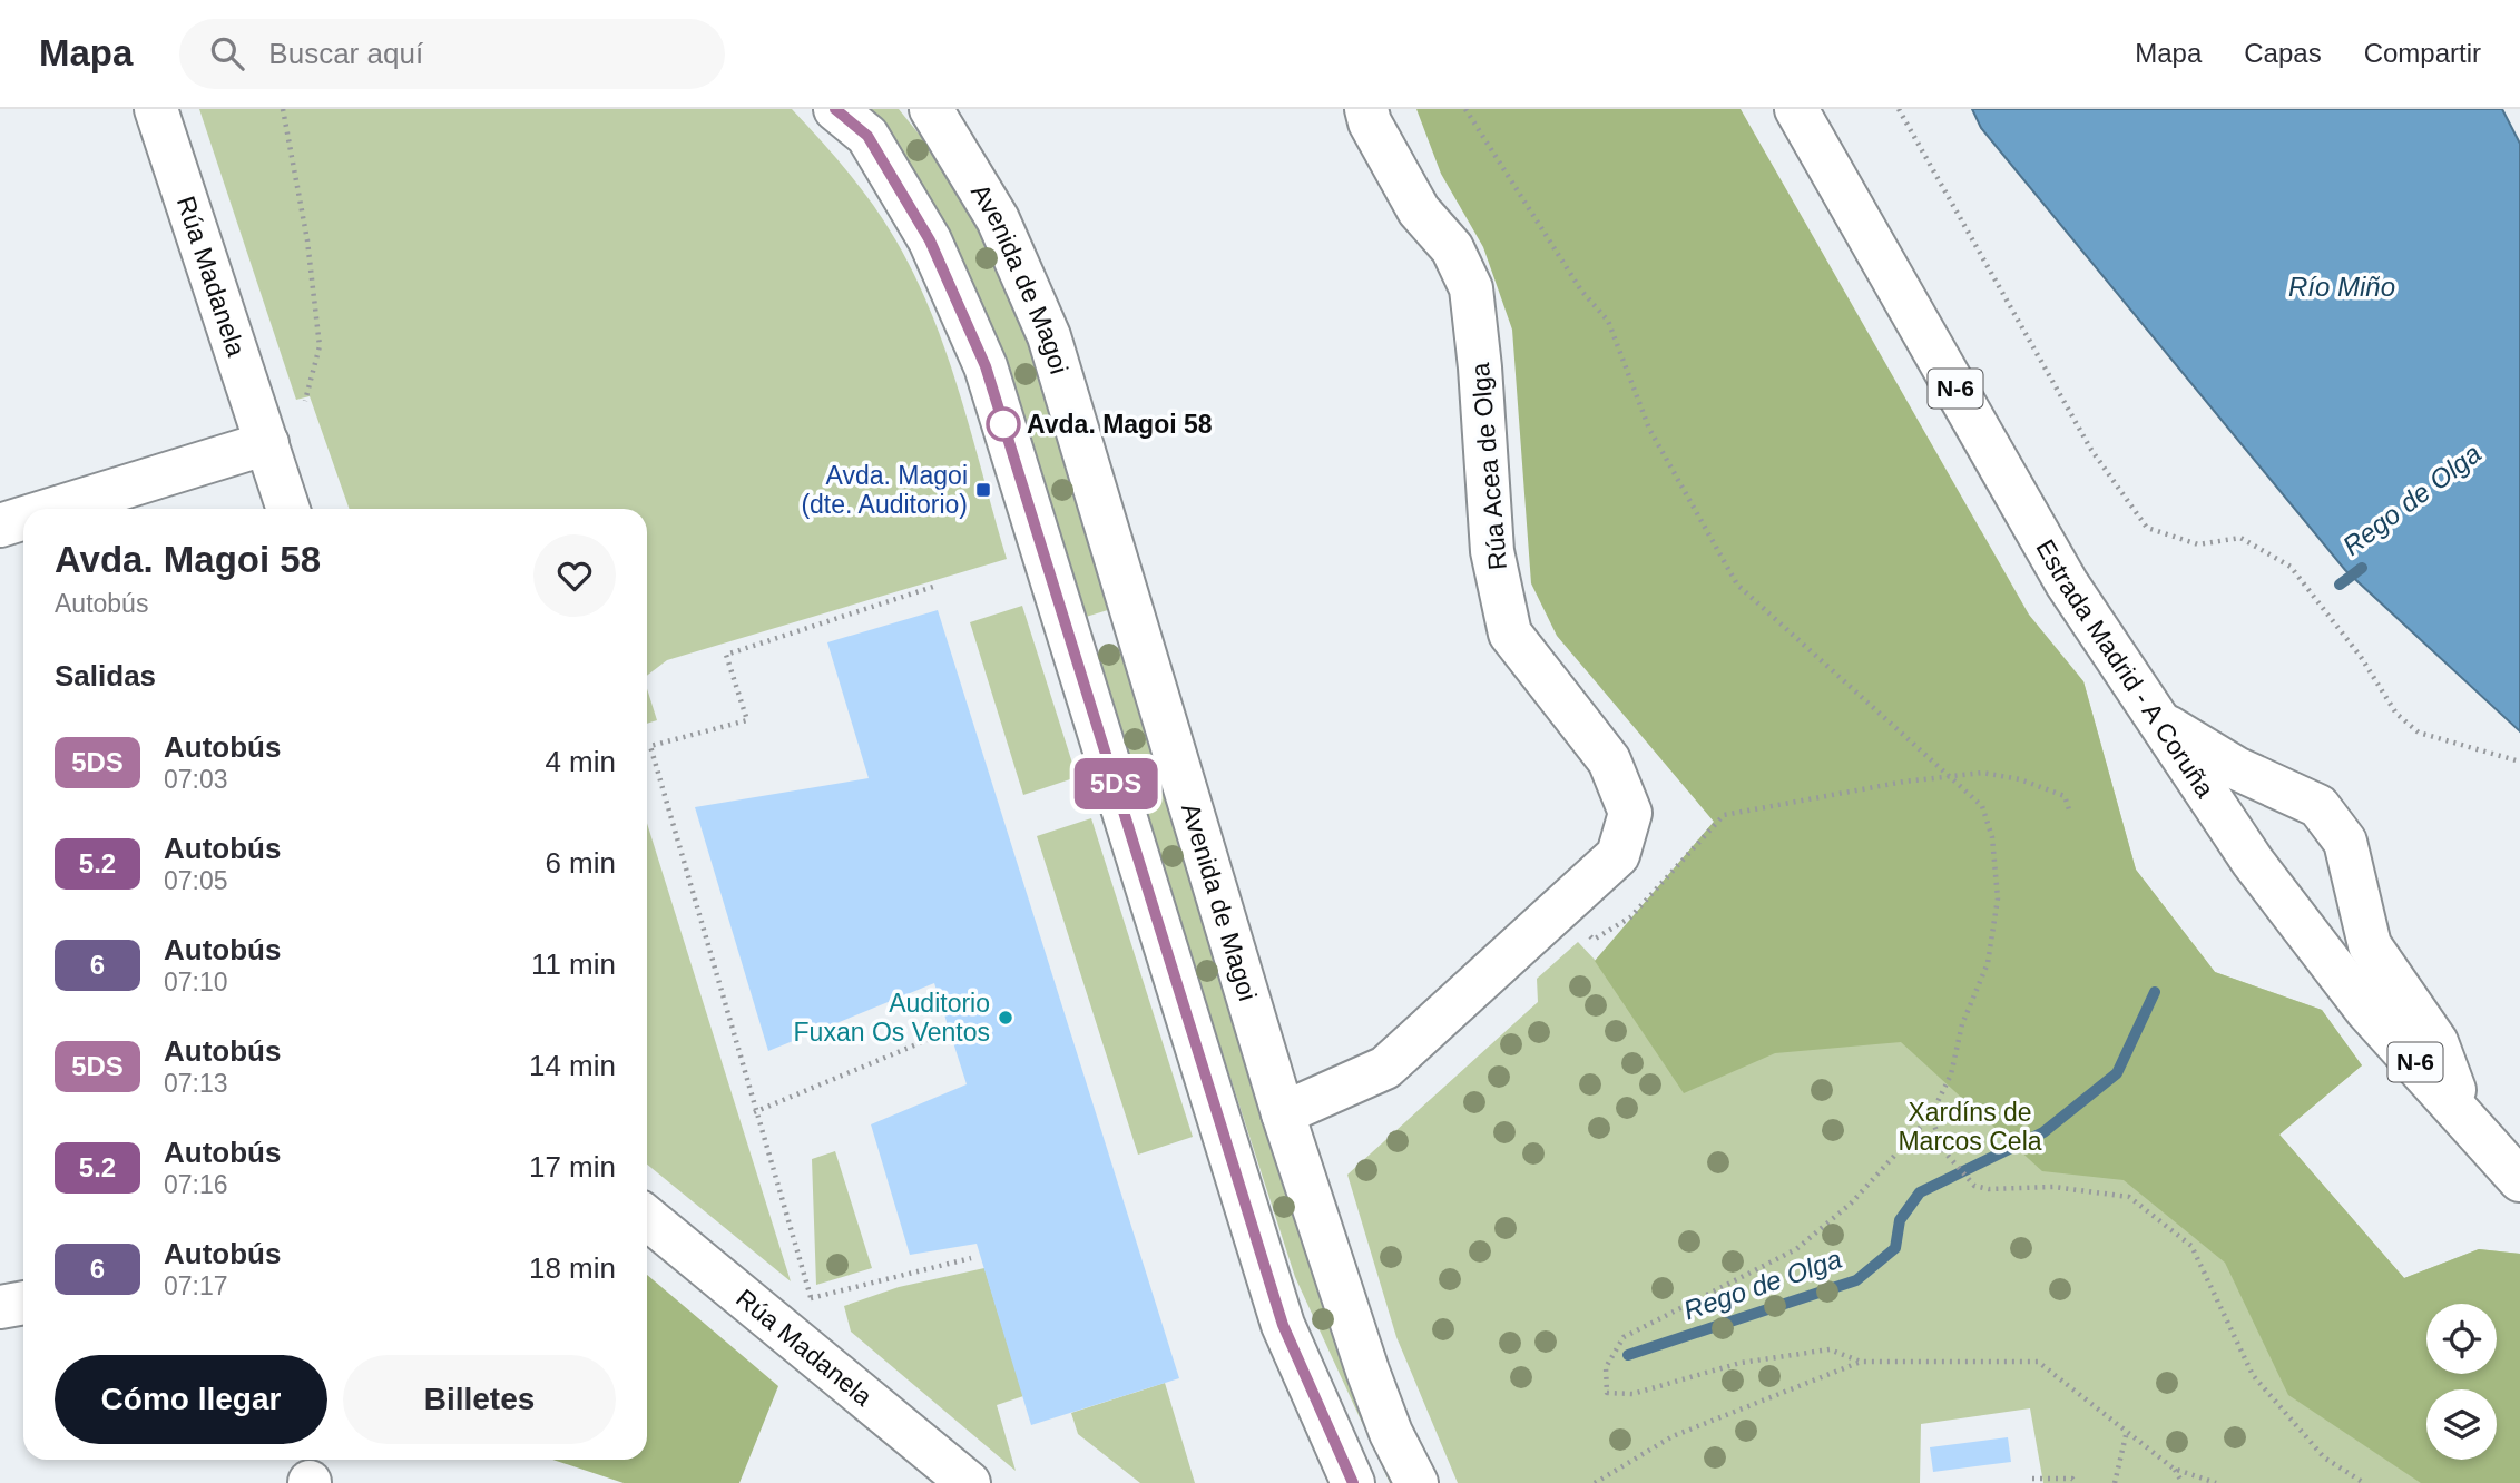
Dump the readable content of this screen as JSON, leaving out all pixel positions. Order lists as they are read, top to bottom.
{
  "streets": {
    "main road": [
      "Rúa Madanela",
      "Avenida de Magoi",
      "N-6",
      "Rúa Acea de Olga",
      "Estrada Madrid - A Coruña"
    ]
  },
  "crossings": [
    ["Avenida de Magoi", "Rúa Acea de Olga"]
  ],
  "water": ["Río Miño", "Rego de Olga"],
  "parks": ["Xardíns de Marcos Cela"],
  "places": {
    "other": ["Avda. Magoi 58", "Auditorio Fuxan Os Ventos"],
    "transit": ["Avda. Magoi (dte. Auditorio)"]
  },
  "lines": ["bus line 5DS"],
  "page": {
    "header": "Mapa",
    "search": "Buscar aquí",
    "nav": ["Mapa", "Capas", "Compartir"],
    "on_map": "5DS",
    "heading": [
      ["Avda. Magoi 58", "Autobús"],
      "Salidas"
    ],
    "list": [
      {
        "mark": "5DS",
        "name": "Autobús",
        "note": "07:03",
        "value": "4 min"
      },
      {
        "mark": "5.2",
        "name": "Autobús",
        "note": "07:05",
        "value": "6 min"
      },
      {
        "mark": "6",
        "name": "Autobús",
        "note": "07:10",
        "value": "11 min"
      },
      {
        "mark": "5DS",
        "name": "Autobús",
        "note": "07:13",
        "value": "14 min"
      },
      {
        "mark": "5.2",
        "name": "Autobús",
        "note": "07:16",
        "value": "17 min"
      },
      {
        "mark": "6",
        "name": "Autobús",
        "note": "07:17",
        "value": "18 min"
      }
    ],
    "buttons": ["Cómo llegar", "Billetes"]
  }
}
